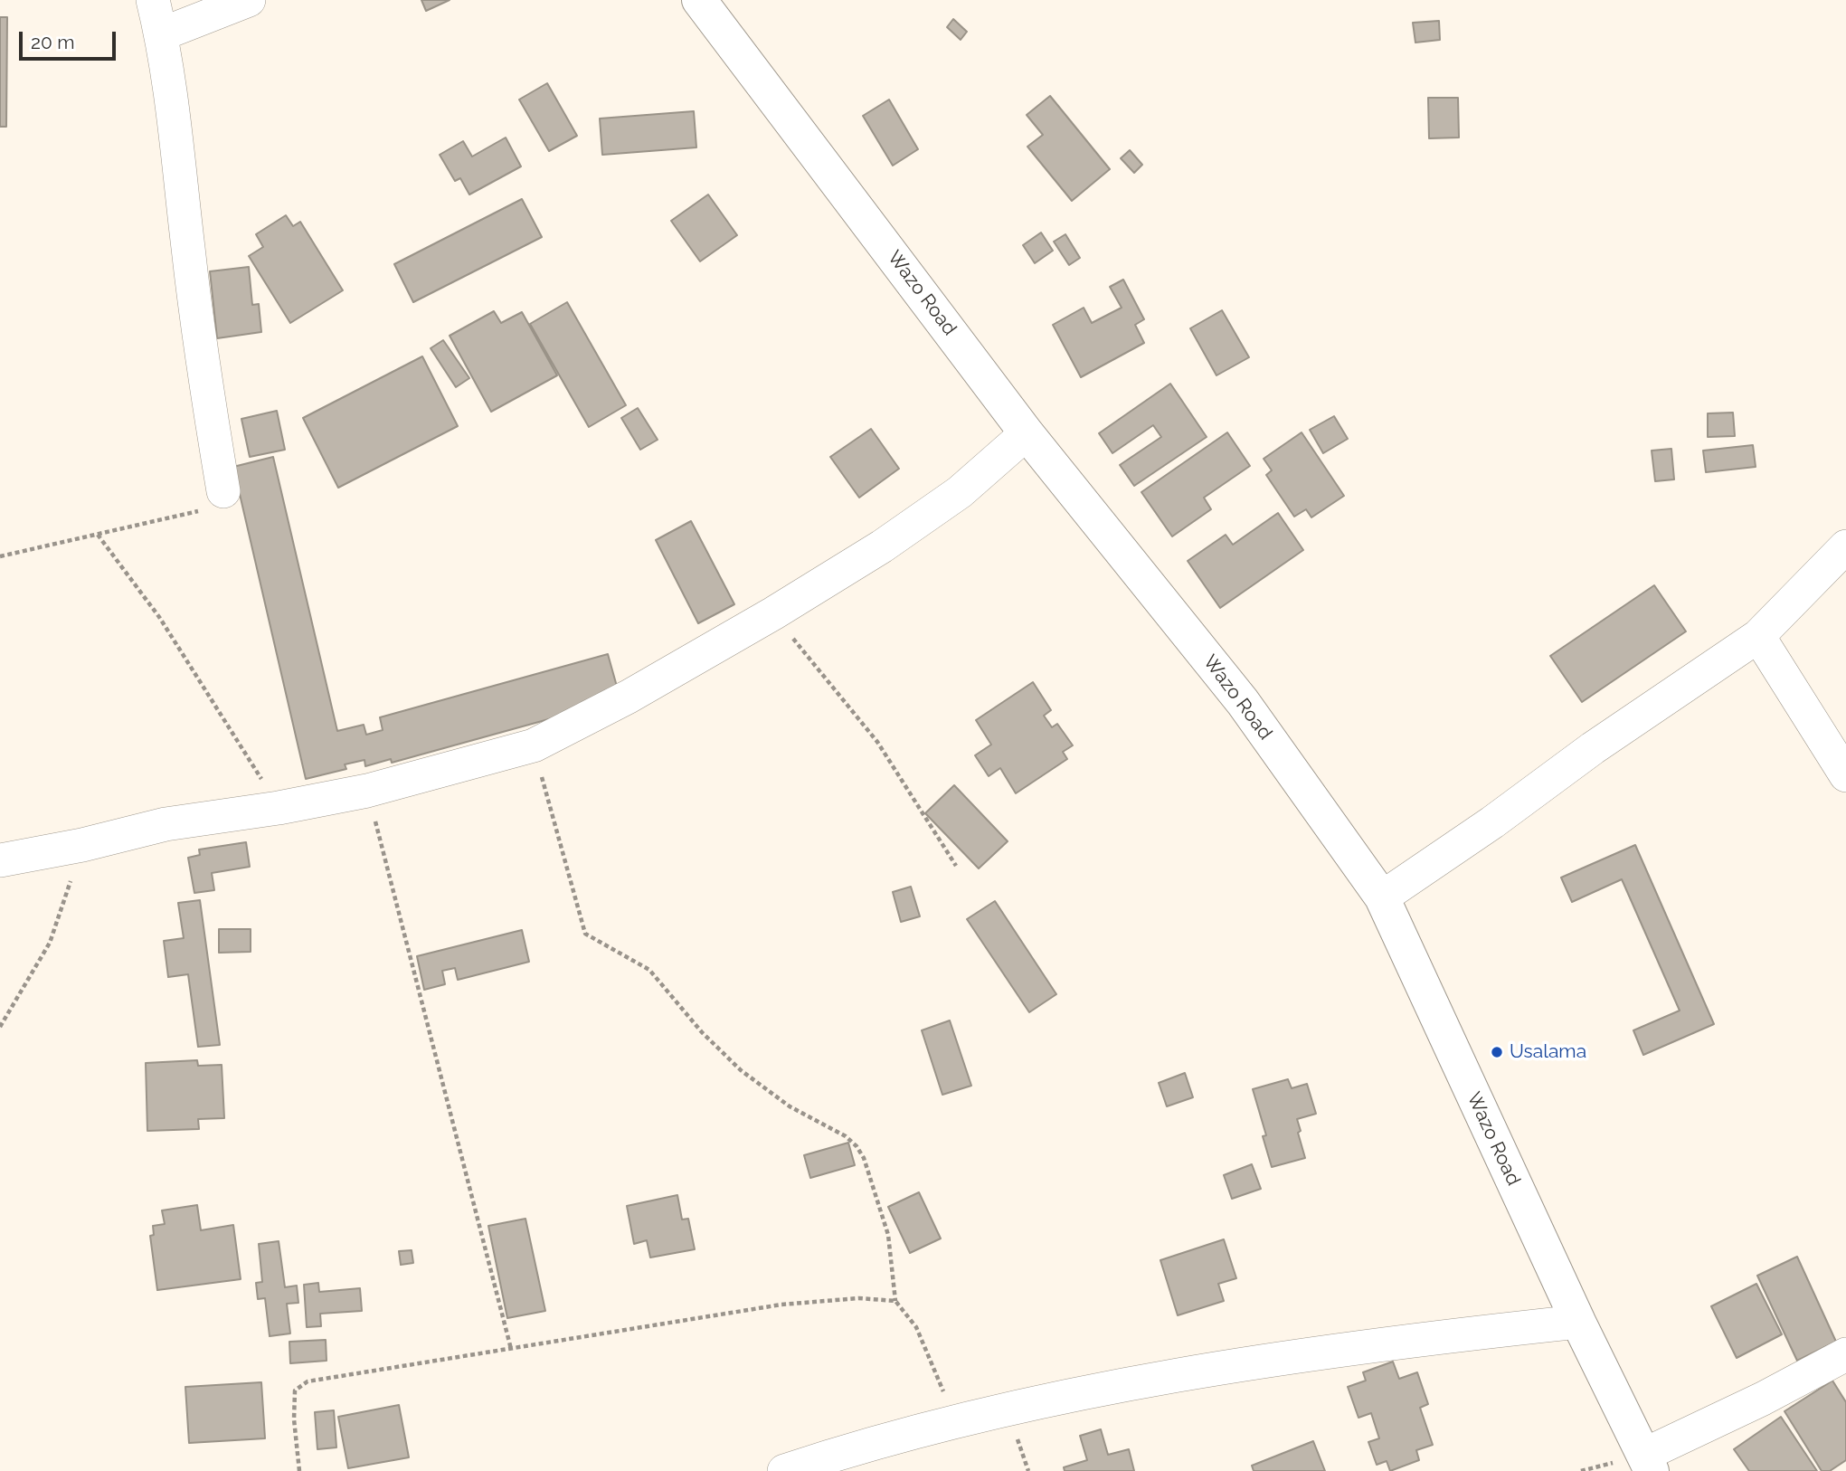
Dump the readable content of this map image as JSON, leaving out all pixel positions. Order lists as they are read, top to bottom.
{
  "streets": {
    "main road": ["Wazo Road"]
  },
  "places": ["Usalama"],
  "scale_bar": "20 m"
}
